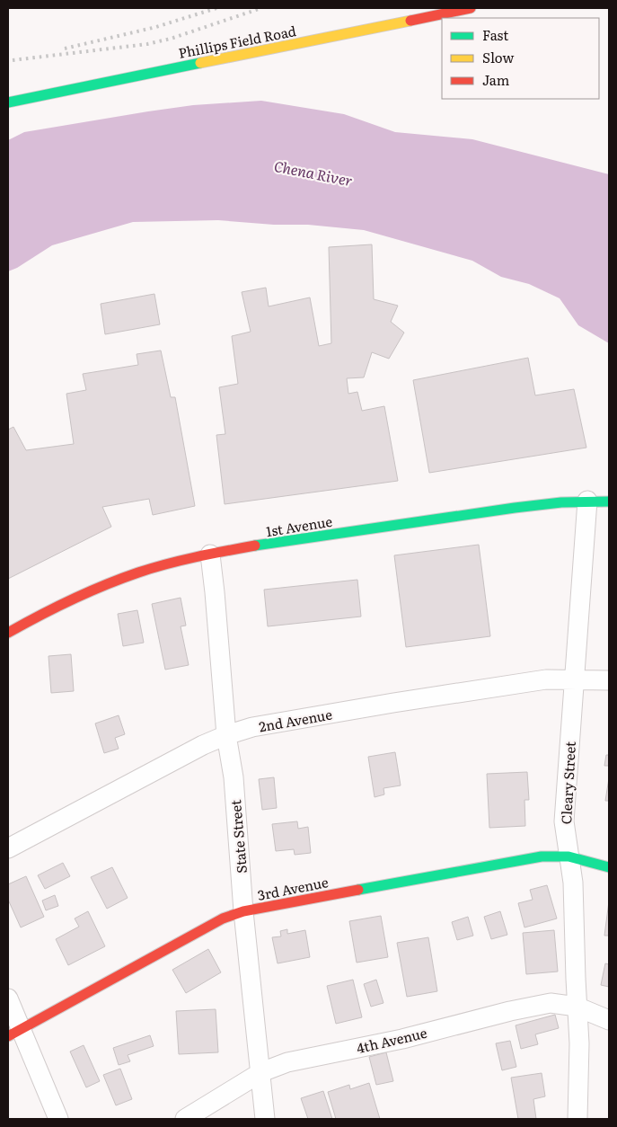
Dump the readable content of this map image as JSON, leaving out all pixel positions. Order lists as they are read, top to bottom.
{
  "streets": {
    "street": [
      "Phillips Field Road",
      "1st Avenue",
      "2nd Avenue",
      "Cleary Street",
      "State Street",
      "3rd Avenue",
      "4th Avenue"
    ]
  },
  "crossings": [
    ["1st Avenue", "Cleary Street"],
    ["1st Avenue", "State Street"],
    ["2nd Avenue", "Cleary Street"],
    ["2nd Avenue", "State Street"],
    ["Cleary Street", "3rd Avenue"],
    ["Cleary Street", "4th Avenue"],
    ["State Street", "3rd Avenue"],
    ["State Street", "4th Avenue"]
  ],
  "water": ["Chena River"],
  "legend": ["Fast", "Slow", "Jam"]
}
